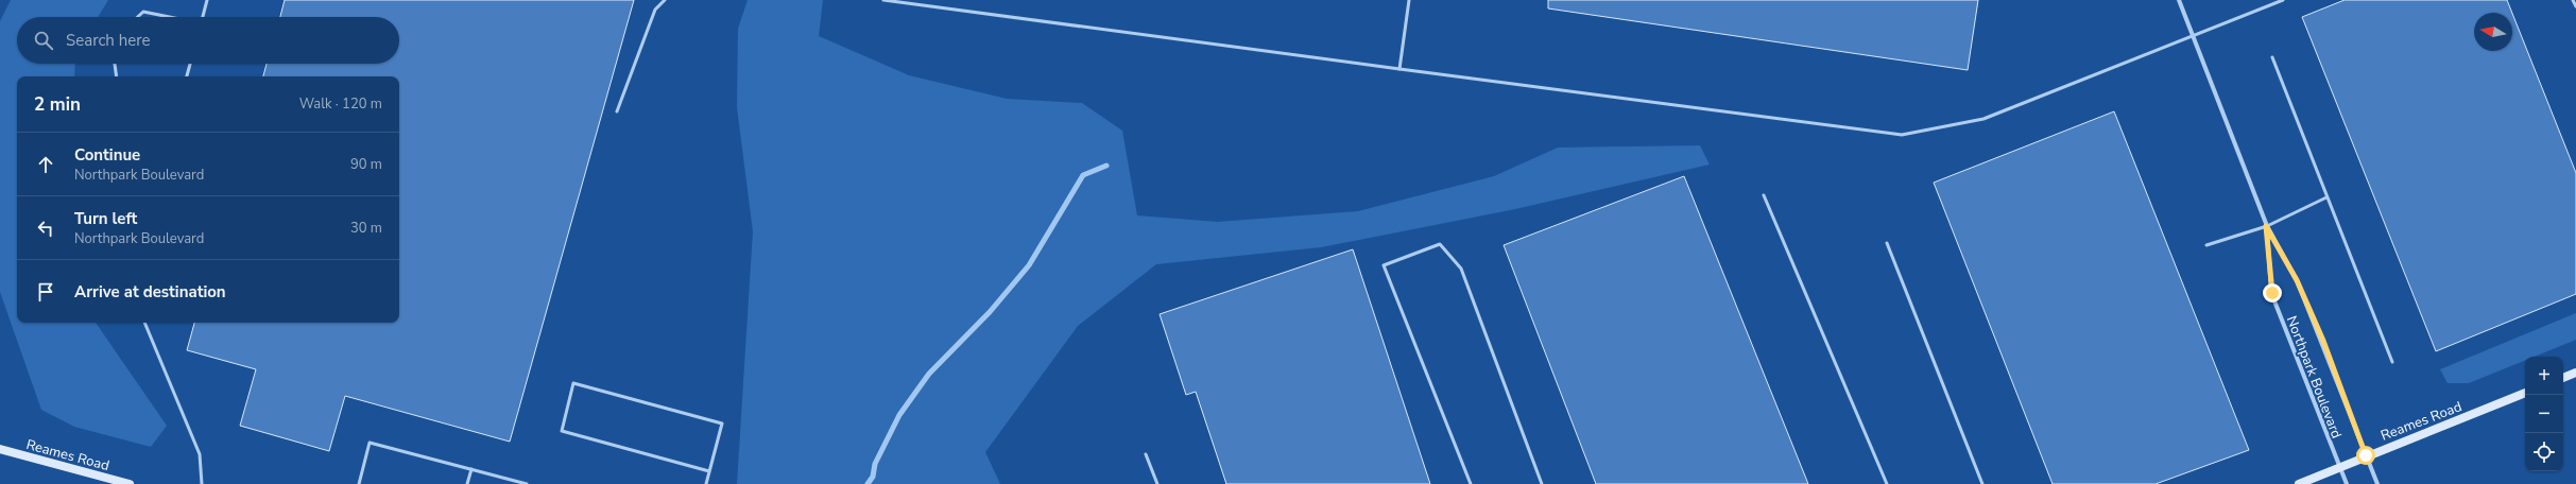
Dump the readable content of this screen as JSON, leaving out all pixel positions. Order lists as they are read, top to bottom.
{
  "streets": {
    "main road": ["Reames Road"],
    "street": ["Northpark Boulevard"]
  },
  "crossings": [
    ["Northpark Boulevard", "Reames Road"]
  ],
  "north": "left",
  "page": {
    "search": "Search here",
    "heading": ["2 min", "Walk · 120 m"],
    "list": [
      ["Continue", "Northpark Boulevard", "90 m"],
      ["Turn left", "Northpark Boulevard", "30 m"],
      "Arrive at destination"
    ],
    "map_buttons": ["+", "−"]
  }
}
